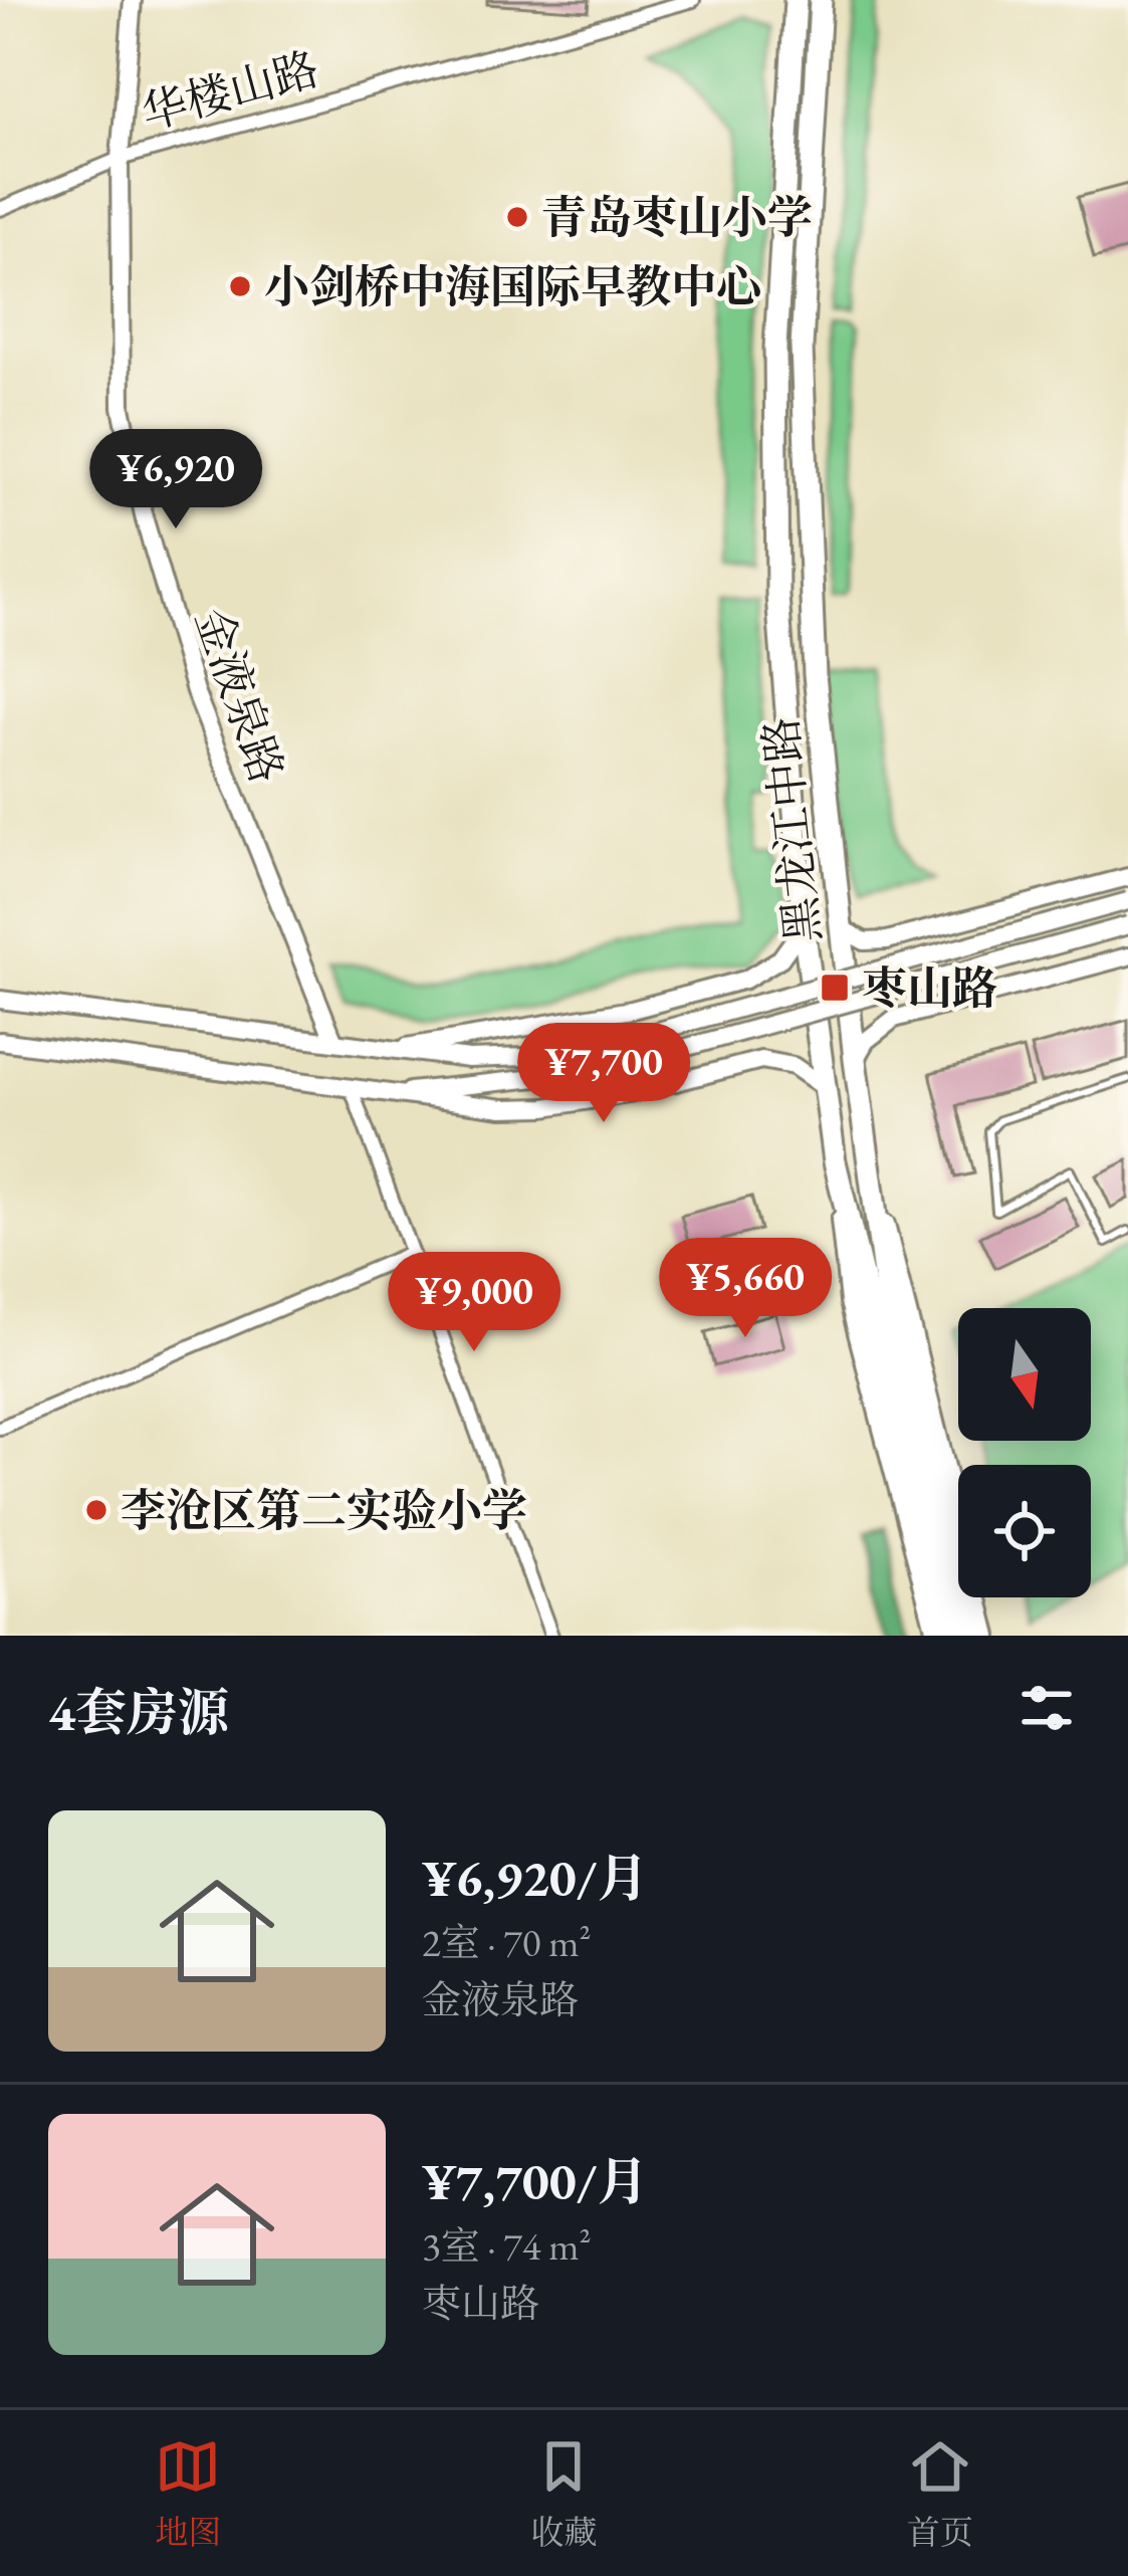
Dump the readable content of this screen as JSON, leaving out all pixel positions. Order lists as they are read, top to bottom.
{
  "streets": {
    "highway": ["黑龙江中路"],
    "street": ["华楼山路", "金液泉路"]
  },
  "crossings": [
    ["华楼山路", "金液泉路"]
  ],
  "places": {
    "other": ["青岛枣山小学", "小剑桥中海国际早教中心", "李沧区第二实验小学"],
    "transit": ["枣山路"]
  },
  "north": "bottom",
  "page": {
    "price": [
      "¥6,920",
      "¥7,700",
      "¥5,660",
      "¥9,000"
    ],
    "heading": "4套房源",
    "list": [
      {
        "name": "¥6,920/月",
        "note": "2室 · 70 m² · 金液泉路"
      },
      {
        "name": "¥7,700/月",
        "note": "3室 · 74 m² · 枣山路"
      }
    ],
    "tabs": ["地图", "收藏", "首页"]
  }
}
